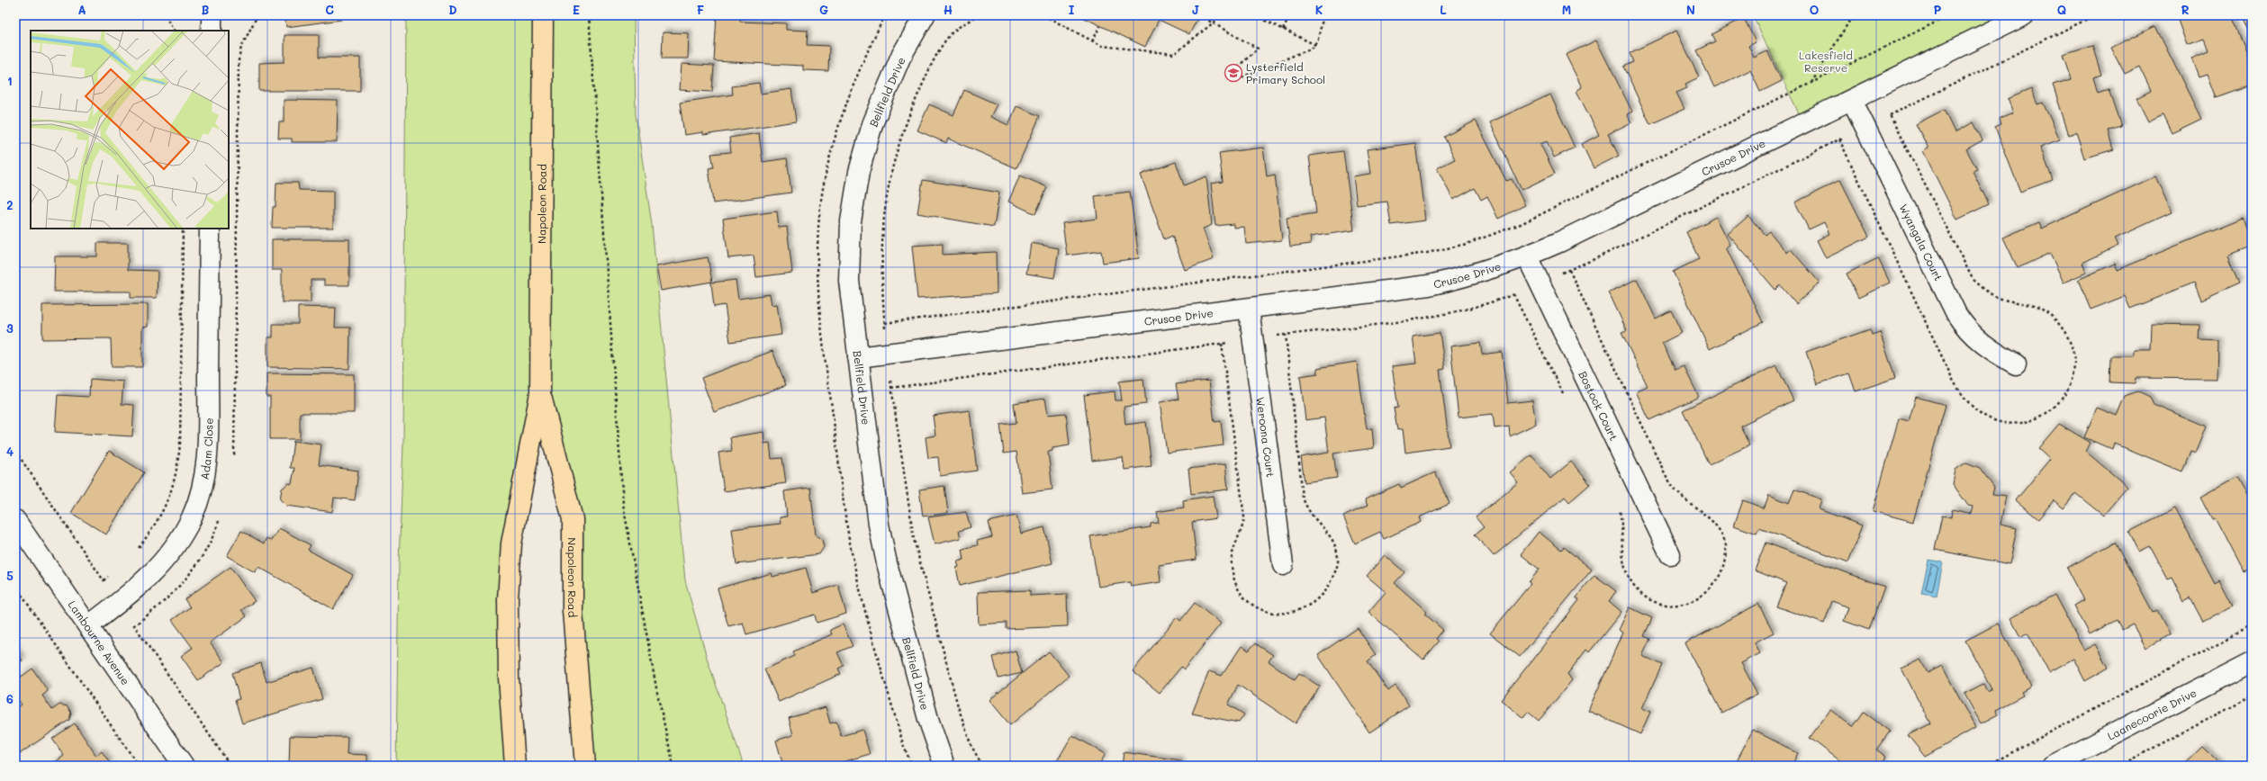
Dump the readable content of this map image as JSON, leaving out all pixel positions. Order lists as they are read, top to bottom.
{
  "streets": {
    "main road": ["Napoleon Road"],
    "street": [
      "Bellfield Drive",
      "Crusoe Drive",
      "Wyangala Court",
      "Bostock Court",
      "Weroona Court",
      "Adam Close",
      "Lambourne Avenue",
      "Laanecoorie Drive"
    ]
  },
  "crossings": [
    ["Bellfield Drive", "Crusoe Drive"],
    ["Crusoe Drive", "Wyangala Court"],
    ["Crusoe Drive", "Bostock Court"],
    ["Crusoe Drive", "Weroona Court"],
    ["Adam Close", "Lambourne Avenue"]
  ],
  "parks": ["Lakesfield Reserve"],
  "places": {
    "school or university": ["Lysterfield Primary School"]
  },
  "grid": {
    "columns": [
      "A",
      "B",
      "C",
      "D",
      "E",
      "F",
      "G",
      "H",
      "I",
      "J",
      "K",
      "L",
      "M",
      "N",
      "O",
      "P",
      "Q",
      "R"
    ],
    "rows": [
      "1",
      "2",
      "3",
      "4",
      "5",
      "6"
    ]
  }
}
